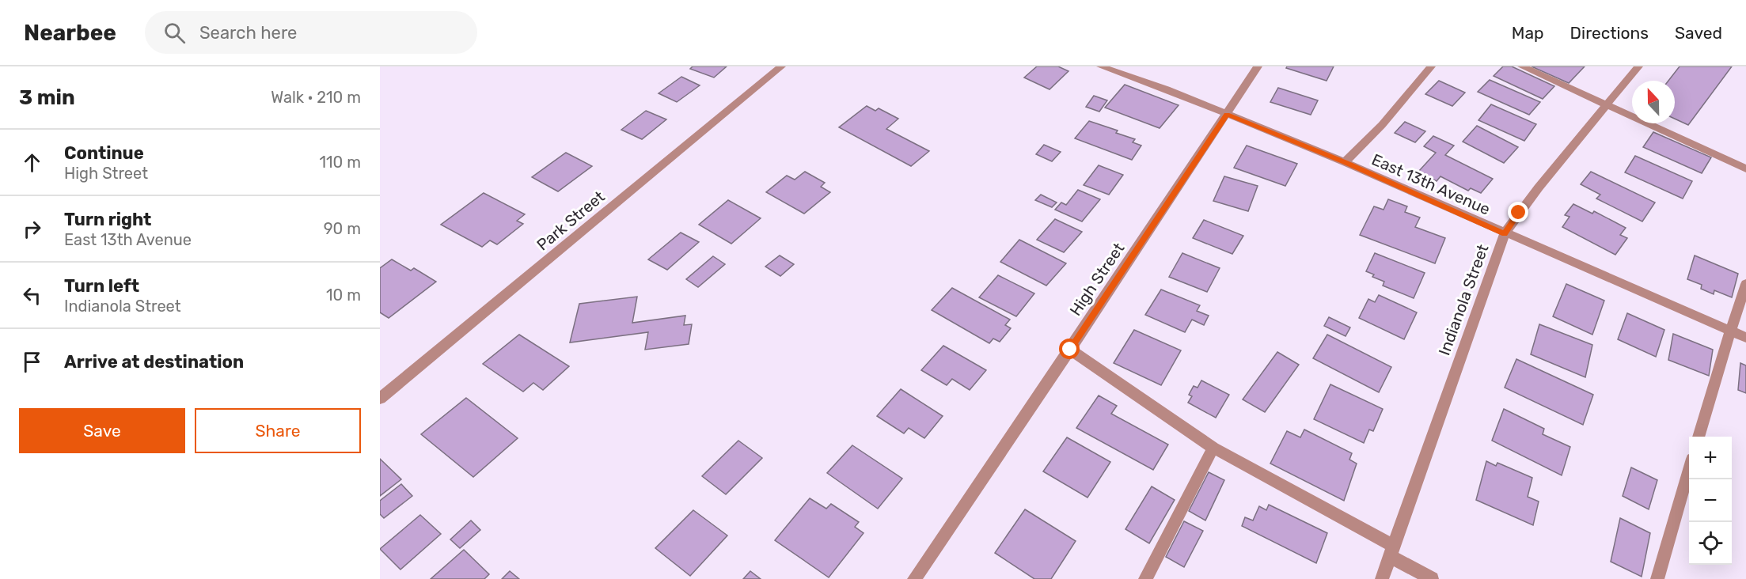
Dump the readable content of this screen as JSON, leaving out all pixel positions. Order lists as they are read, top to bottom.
{
  "streets": {
    "street": [
      "East 13th Avenue",
      "Park Street",
      "High Street",
      "Indianola Street"
    ]
  },
  "crossings": [
    ["East 13th Avenue", "High Street"],
    ["East 13th Avenue", "Indianola Street"]
  ],
  "north": "top",
  "page": {
    "header": "Nearbee",
    "search": "Search here",
    "nav": ["Map", "Directions", "Saved"],
    "heading": ["3 min", "Walk · 210 m"],
    "list": [
      ["Continue", "High Street", "110 m"],
      ["Turn right", "East 13th Avenue", "90 m"],
      ["Turn left", "Indianola Street", "10 m"],
      "Arrive at destination"
    ],
    "buttons": ["Save", "Share"],
    "map_buttons": ["+", "−"]
  }
}
